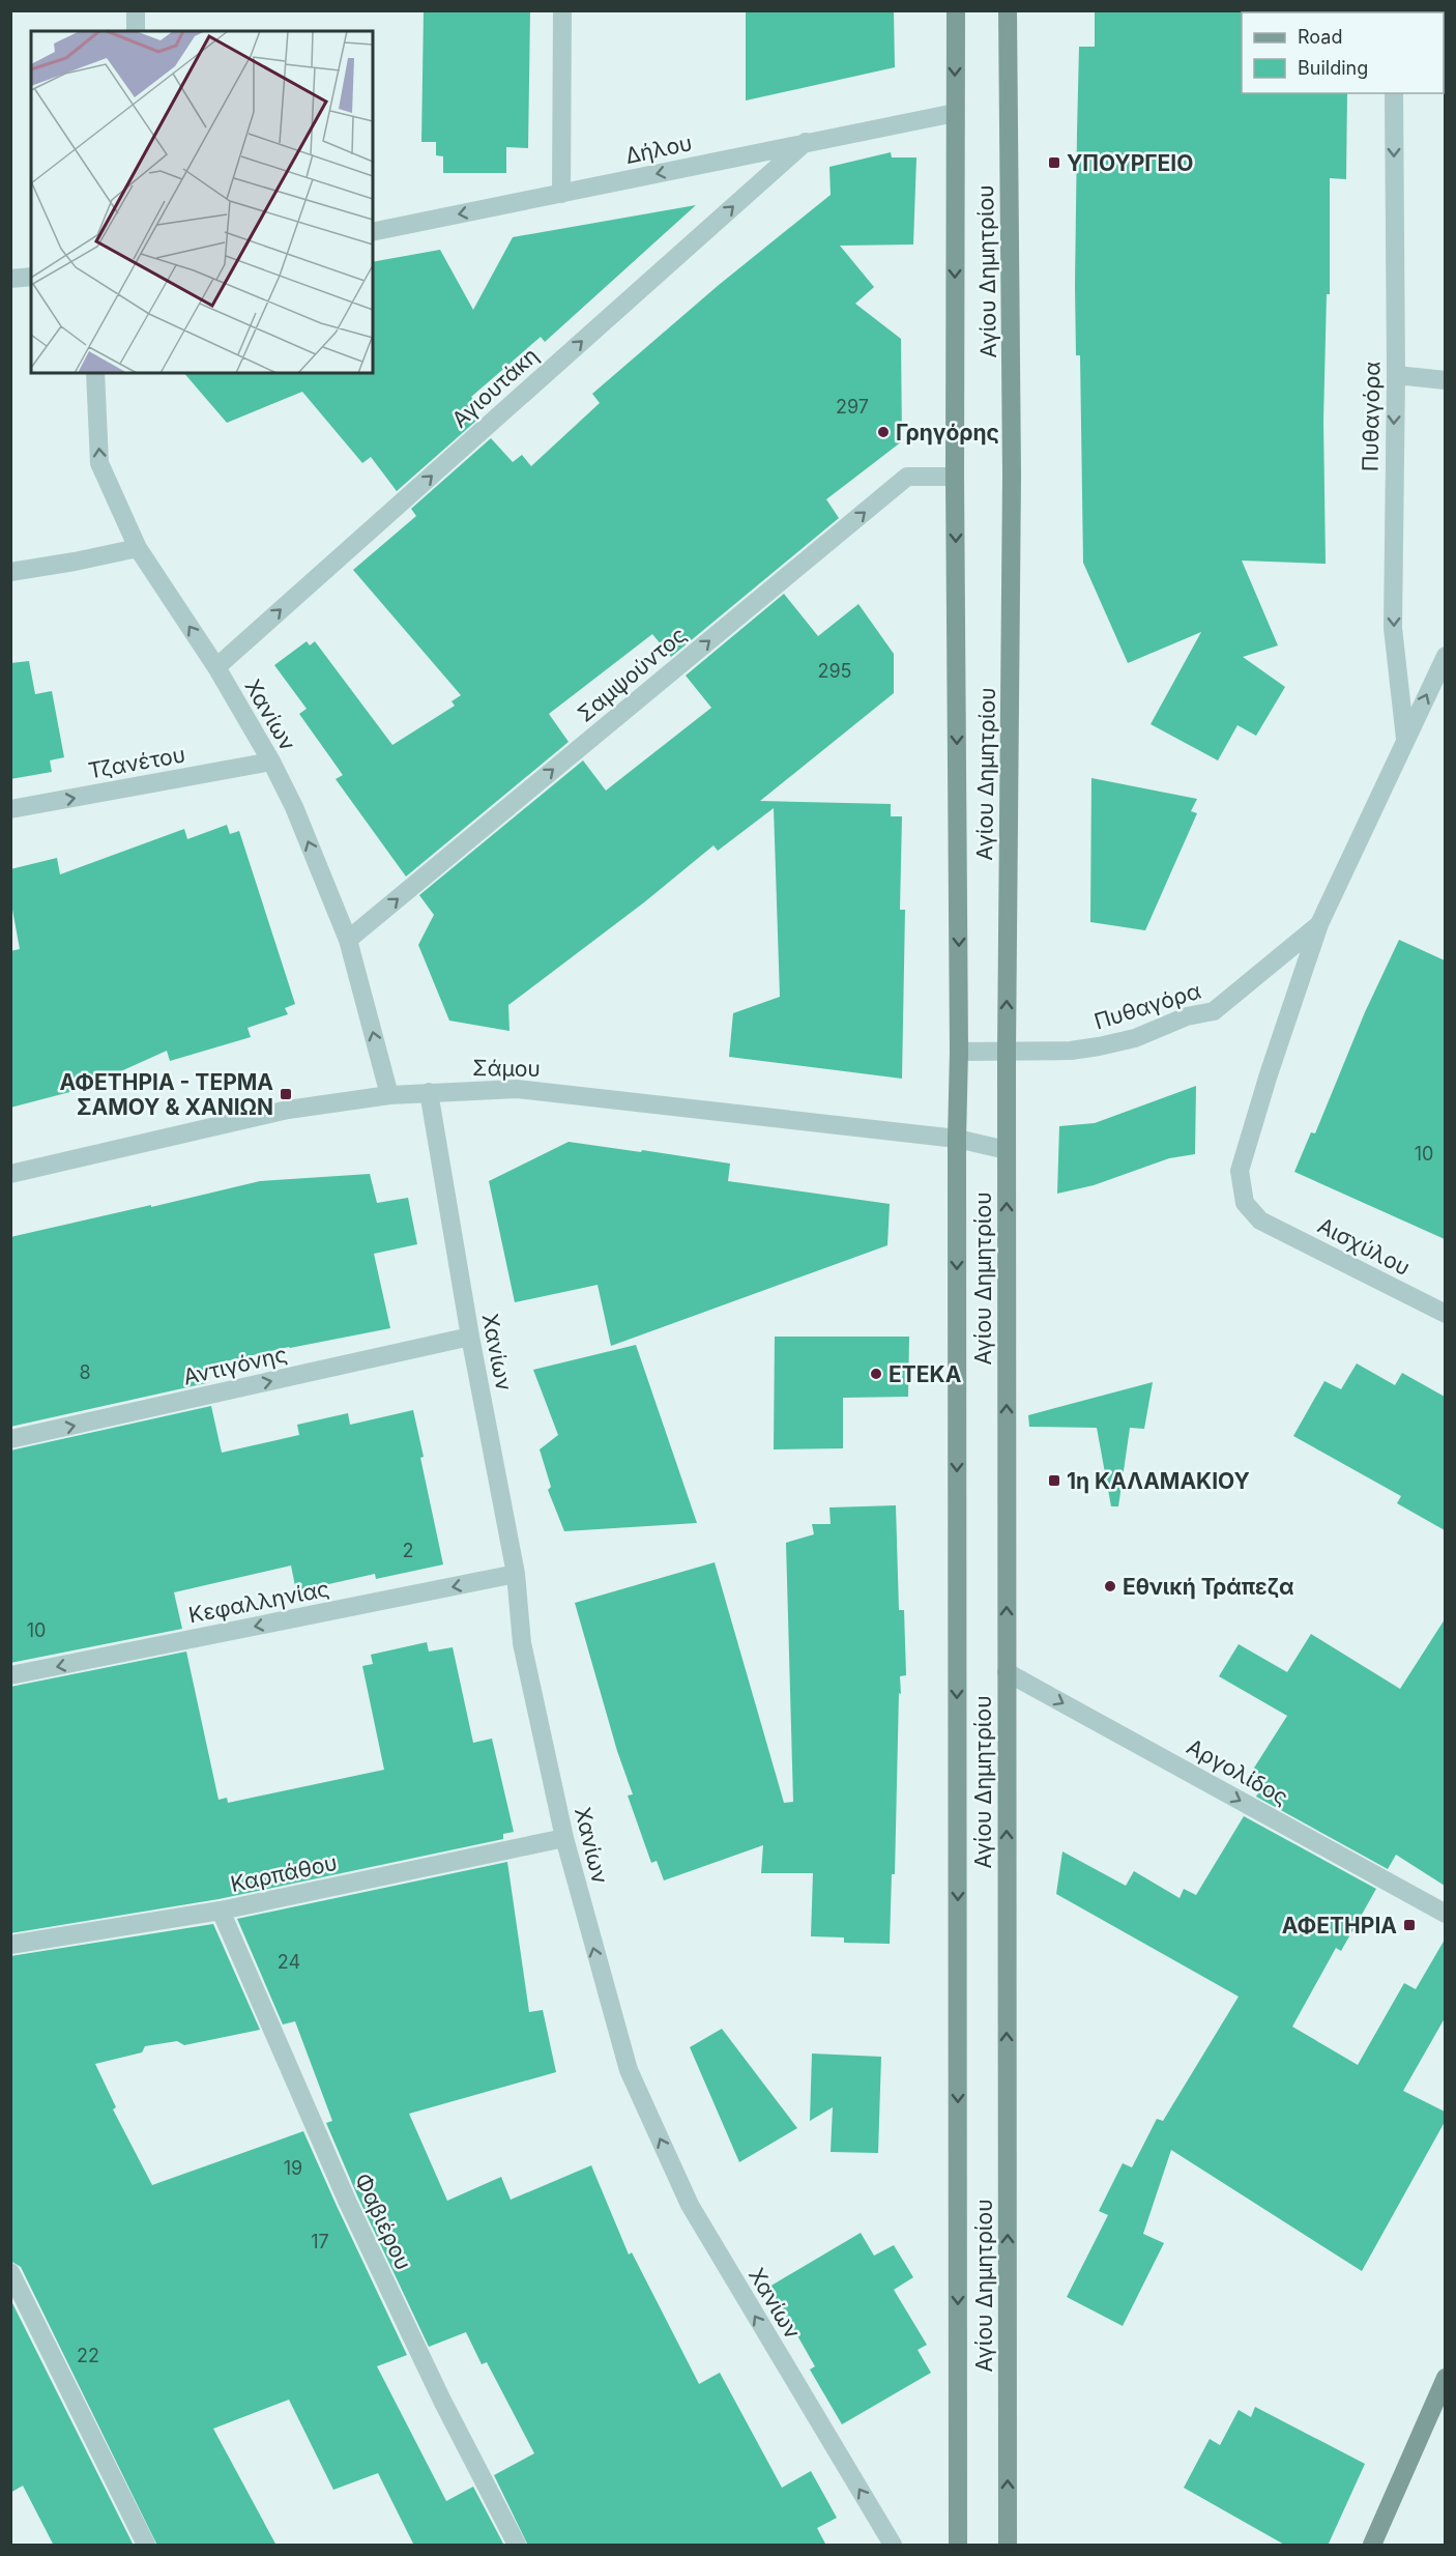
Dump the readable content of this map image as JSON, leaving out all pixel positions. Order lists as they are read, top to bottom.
{
  "streets": {
    "main road": ["Αγίου Δημητρίου"],
    "street": [
      "Δήλου",
      "Αγιουτάκη",
      "Πυθαγόρα",
      "Σαμψούντος",
      "Χανίων",
      "Τζανέτου",
      "Σάμου",
      "Αισχύλου",
      "Αντιγόνης",
      "Κεφαλληνίας",
      "Αργολίδος",
      "Καρπάθου",
      "Φαβιέρου"
    ]
  },
  "crossings": [
    ["Δήλου", "Αγίου Δημητρίου"],
    ["Δήλου", "Αγιουτάκη"],
    ["Αγίου Δημητρίου", "Πυθαγόρα"],
    ["Αγίου Δημητρίου", "Σαμψούντος"],
    ["Αγίου Δημητρίου", "Σάμου"],
    ["Αγίου Δημητρίου", "Αργολίδος"],
    ["Αγιουτάκη", "Χανίων"],
    ["Πυθαγόρα", "Αισχύλου"],
    ["Σαμψούντος", "Χανίων"],
    ["Χανίων", "Τζανέτου"],
    ["Χανίων", "Σάμου"],
    ["Χανίων", "Αντιγόνης"],
    ["Χανίων", "Κεφαλληνίας"],
    ["Χανίων", "Καρπάθου"],
    ["Καρπάθου", "Φαβιέρου"]
  ],
  "one_way": [
    "Δήλου",
    "Αγιουτάκη",
    "Σαμψούντος",
    "Χανίων",
    "Τζανέτου",
    "Αντιγόνης",
    "Κεφαλληνίας",
    "Αργολίδος"
  ],
  "places": {
    "transit": [
      "ΥΠΟΥΡΓΕΙΟ",
      "ΑΦΕΤΗΡΙΑ - ΤΕΡΜΑ ΣΑΜΟΥ & ΧΑΝΙΩΝ",
      "1η ΚΑΛΑΜΑΚΙΟΥ",
      "ΑΦΕΤΗΡΙΑ"
    ],
    "other": ["Γρηγόρης", "ΕΤΕΚΑ", "Εθνική Τράπεζα"]
  },
  "house_numbers": [
    "297",
    "295",
    "10",
    "8",
    "2",
    "10",
    "24",
    "19",
    "17",
    "22"
  ],
  "legend": ["Road", "Building"]
}
